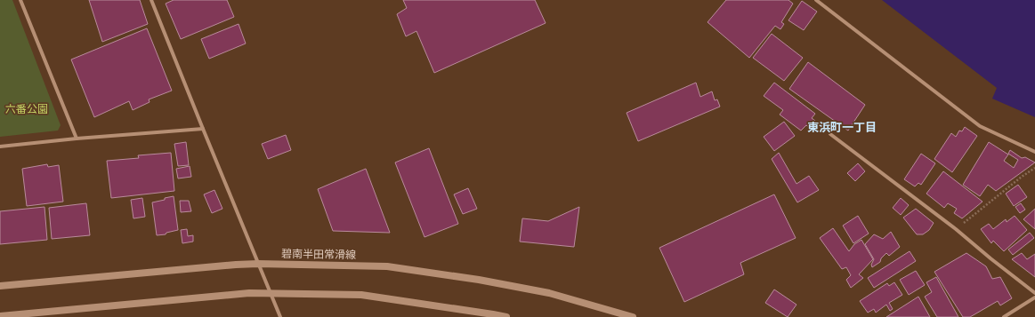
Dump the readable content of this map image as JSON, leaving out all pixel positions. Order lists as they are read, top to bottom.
{
  "streets": {
    "main road": ["碧南半田常滑線"]
  },
  "districts": ["東浜町一丁目"],
  "parks": ["六番公園"]
}
